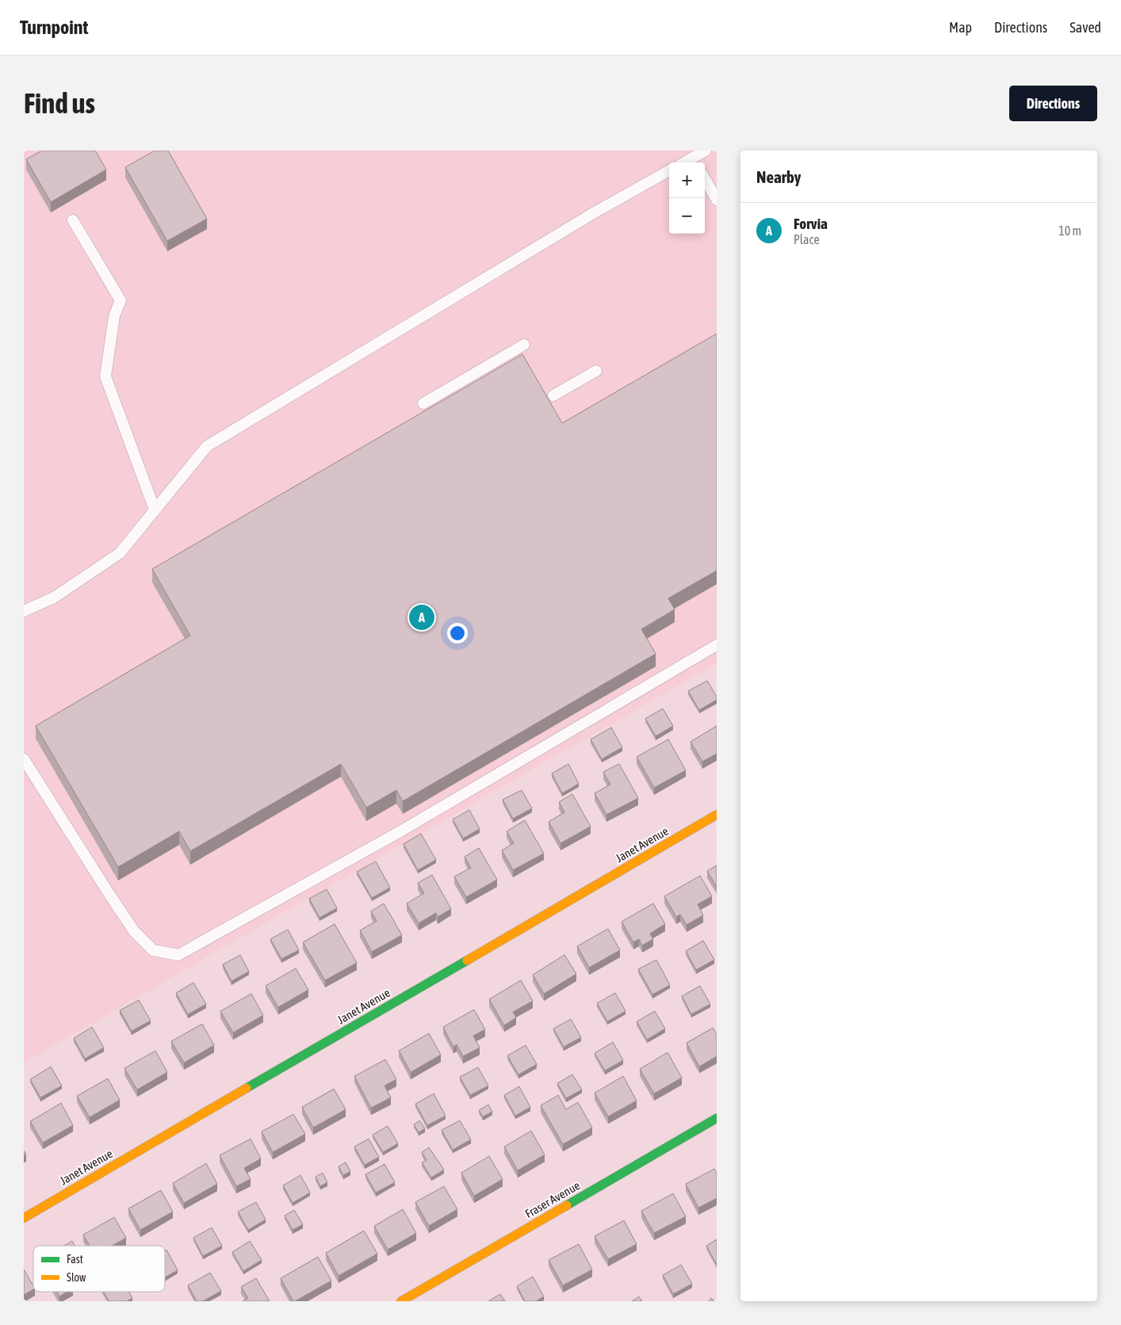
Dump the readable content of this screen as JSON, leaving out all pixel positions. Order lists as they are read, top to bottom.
{
  "streets": {
    "street": ["Janet Avenue", "Fraser Avenue"]
  },
  "legend": ["Fast", "Slow"],
  "page": {
    "header": "Turnpoint",
    "nav": ["Map", "Directions", "Saved"],
    "buttons": "Directions",
    "title": "Find us",
    "heading": "Nearby",
    "map_buttons": ["+", "−"],
    "list": [
      {
        "mark": "A",
        "name": "Forvia",
        "note": "Place",
        "value": "10 m"
      }
    ],
    "pins": "A"
  }
}
